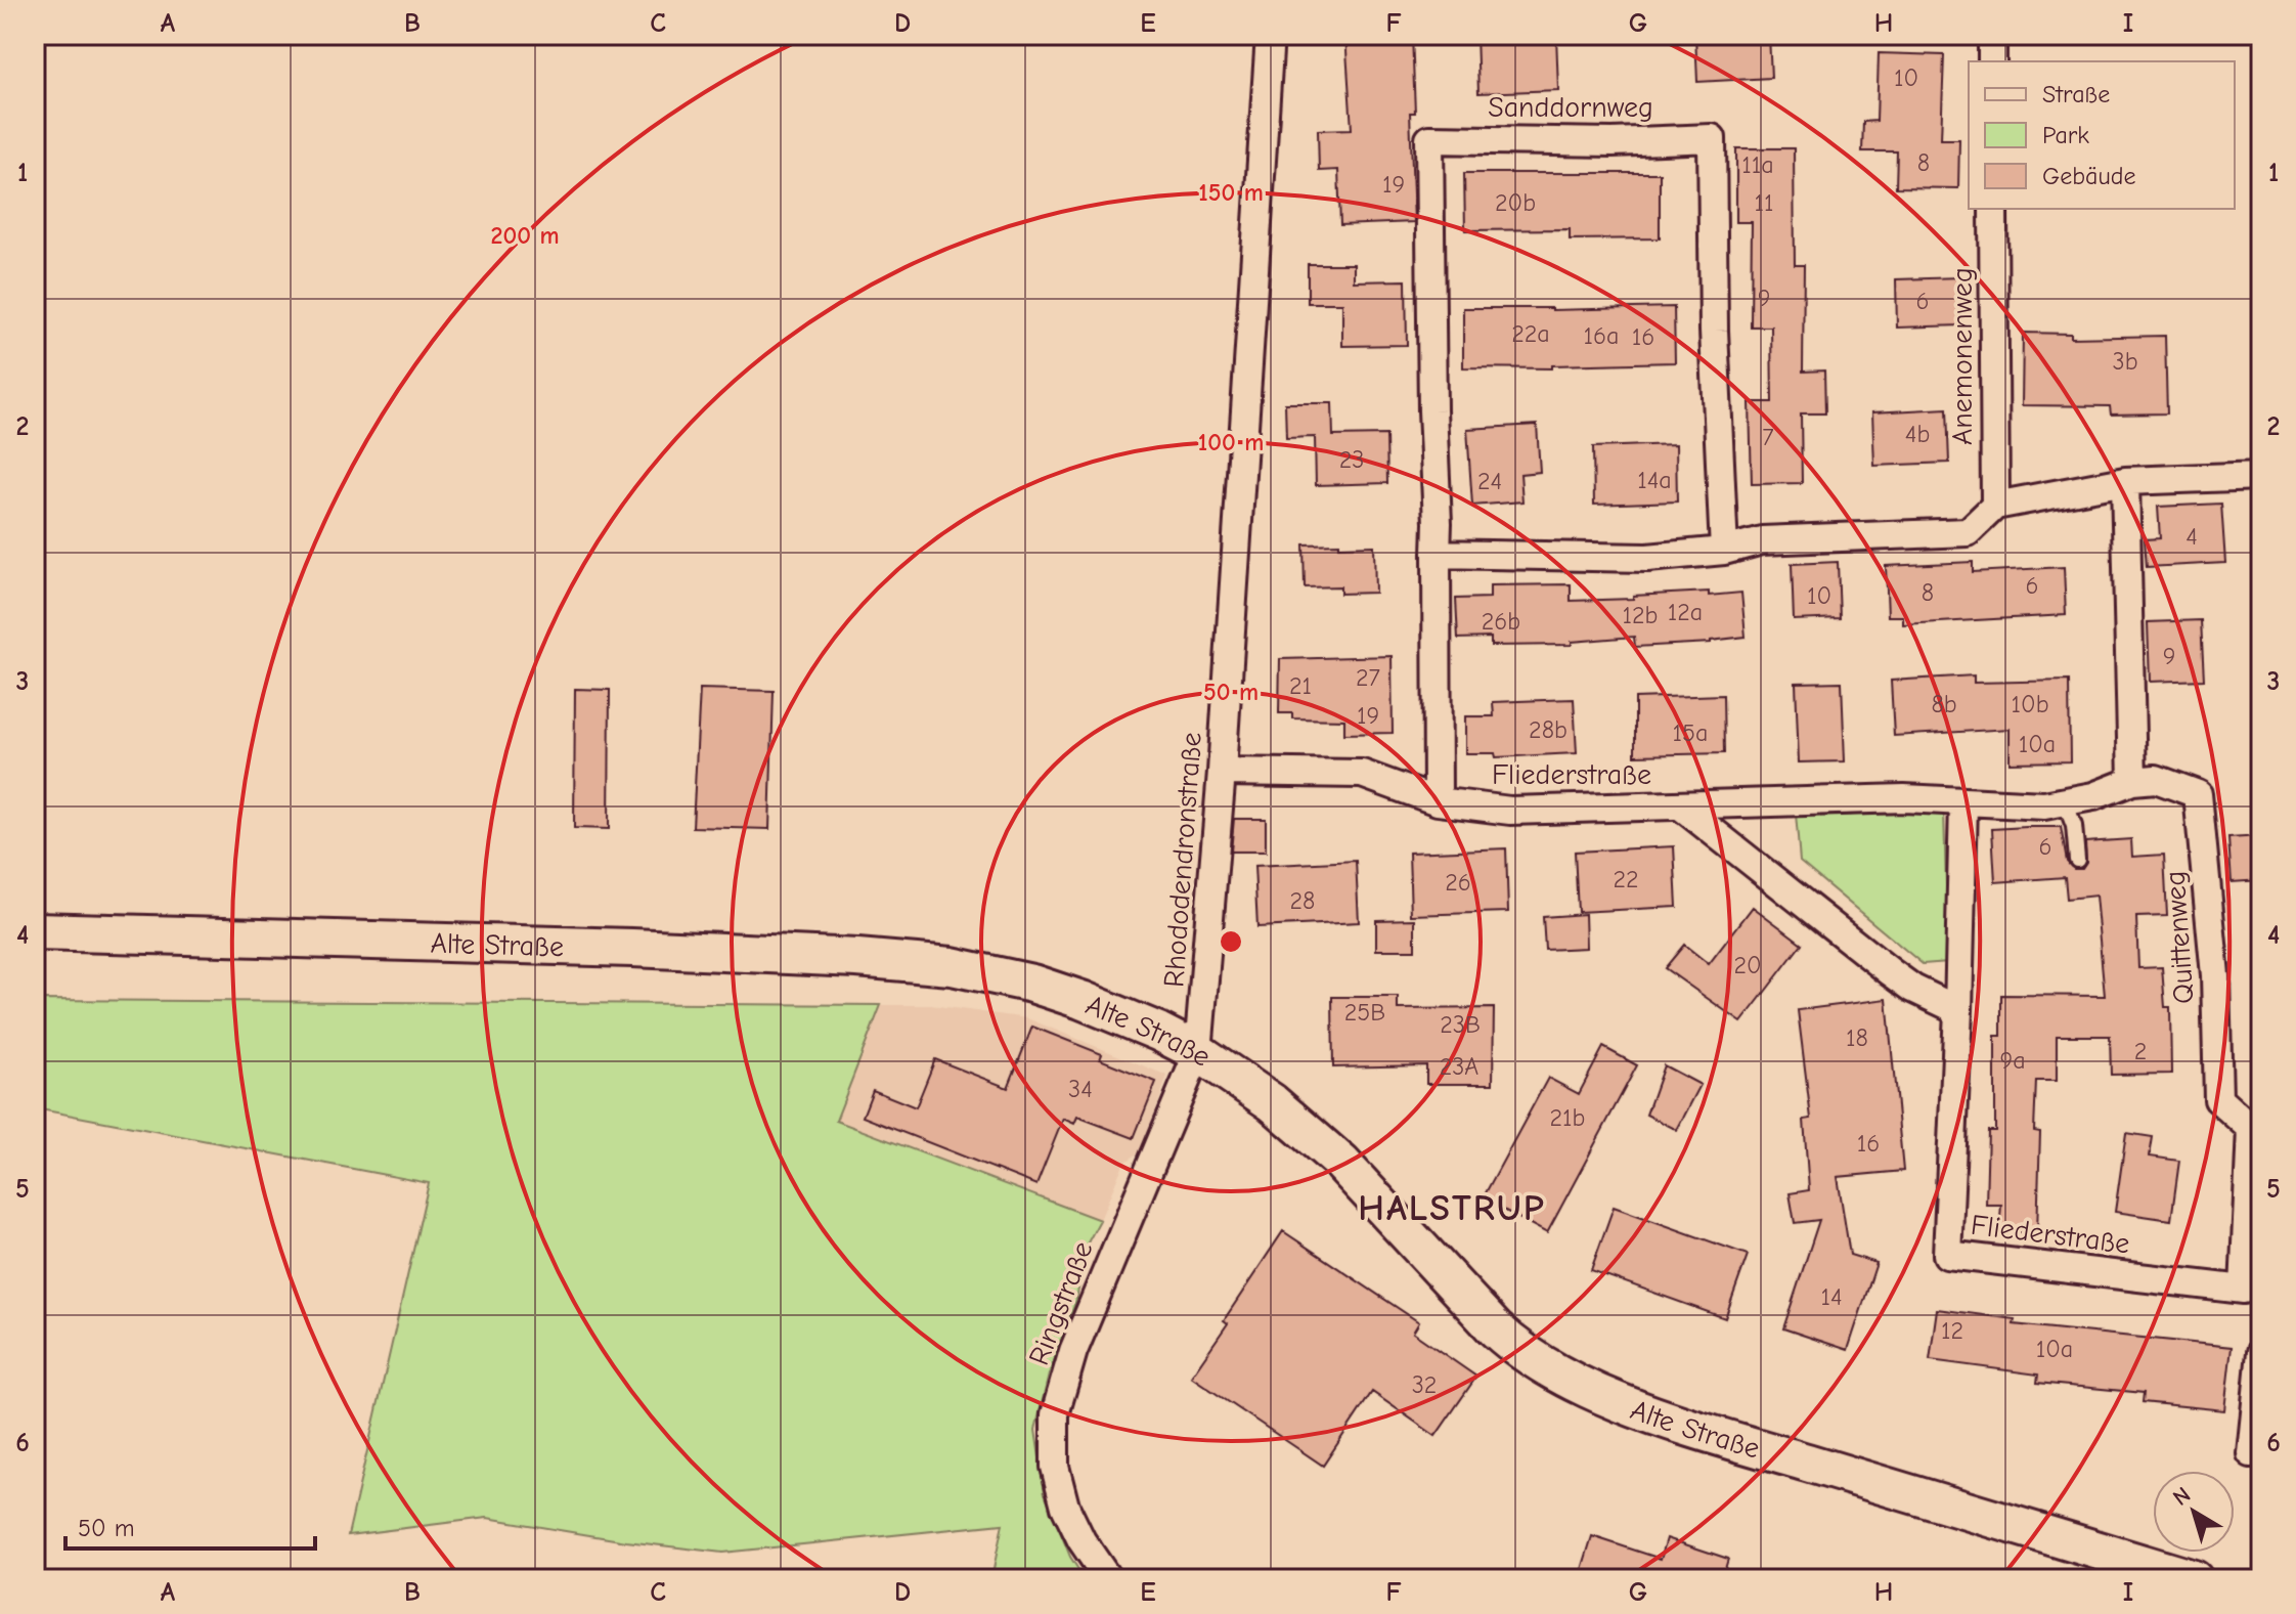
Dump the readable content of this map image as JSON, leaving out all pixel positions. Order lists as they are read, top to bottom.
{
  "streets": {
    "street": [
      "Sanddornweg",
      "Anemonenweg",
      "Fliederstraße",
      "Rhododendronstraße",
      "Quittenweg",
      "Alte Straße",
      "Ringstraße"
    ]
  },
  "crossings": [
    ["Sanddornweg", "Fliederstraße"],
    ["Fliederstraße", "Rhododendronstraße"],
    ["Fliederstraße", "Quittenweg"],
    ["Rhododendronstraße", "Alte Straße"],
    ["Rhododendronstraße", "Ringstraße"],
    ["Alte Straße", "Ringstraße"]
  ],
  "districts": ["HALSTRUP"],
  "house_numbers": [
    "10",
    "8",
    "11a",
    "19",
    "20b",
    "11",
    "9",
    "6",
    "22a",
    "16a",
    "16",
    "3b",
    "4b",
    "7",
    "23",
    "14a",
    "24",
    "4",
    "6",
    "8",
    "10",
    "12a",
    "12b",
    "26b",
    "9",
    "27",
    "21",
    "8b",
    "10b",
    "19",
    "28b",
    "15a",
    "10a",
    "6",
    "22",
    "26",
    "28",
    "20",
    "25B",
    "23B",
    "18",
    "2",
    "9a",
    "23A",
    "34",
    "21b",
    "16",
    "14",
    "12",
    "10a",
    "32"
  ],
  "legend": ["Straße", "Park", "Gebäude"],
  "scale_bar": "50 m",
  "north": "top left",
  "grid": {
    "columns": [
      "A",
      "B",
      "C",
      "D",
      "E",
      "F",
      "G",
      "H",
      "I"
    ],
    "rows": [
      "1",
      "2",
      "3",
      "4",
      "5",
      "6"
    ]
  },
  "rings": [
    "150 m",
    "200 m",
    "100 m",
    "50 m"
  ]
}
